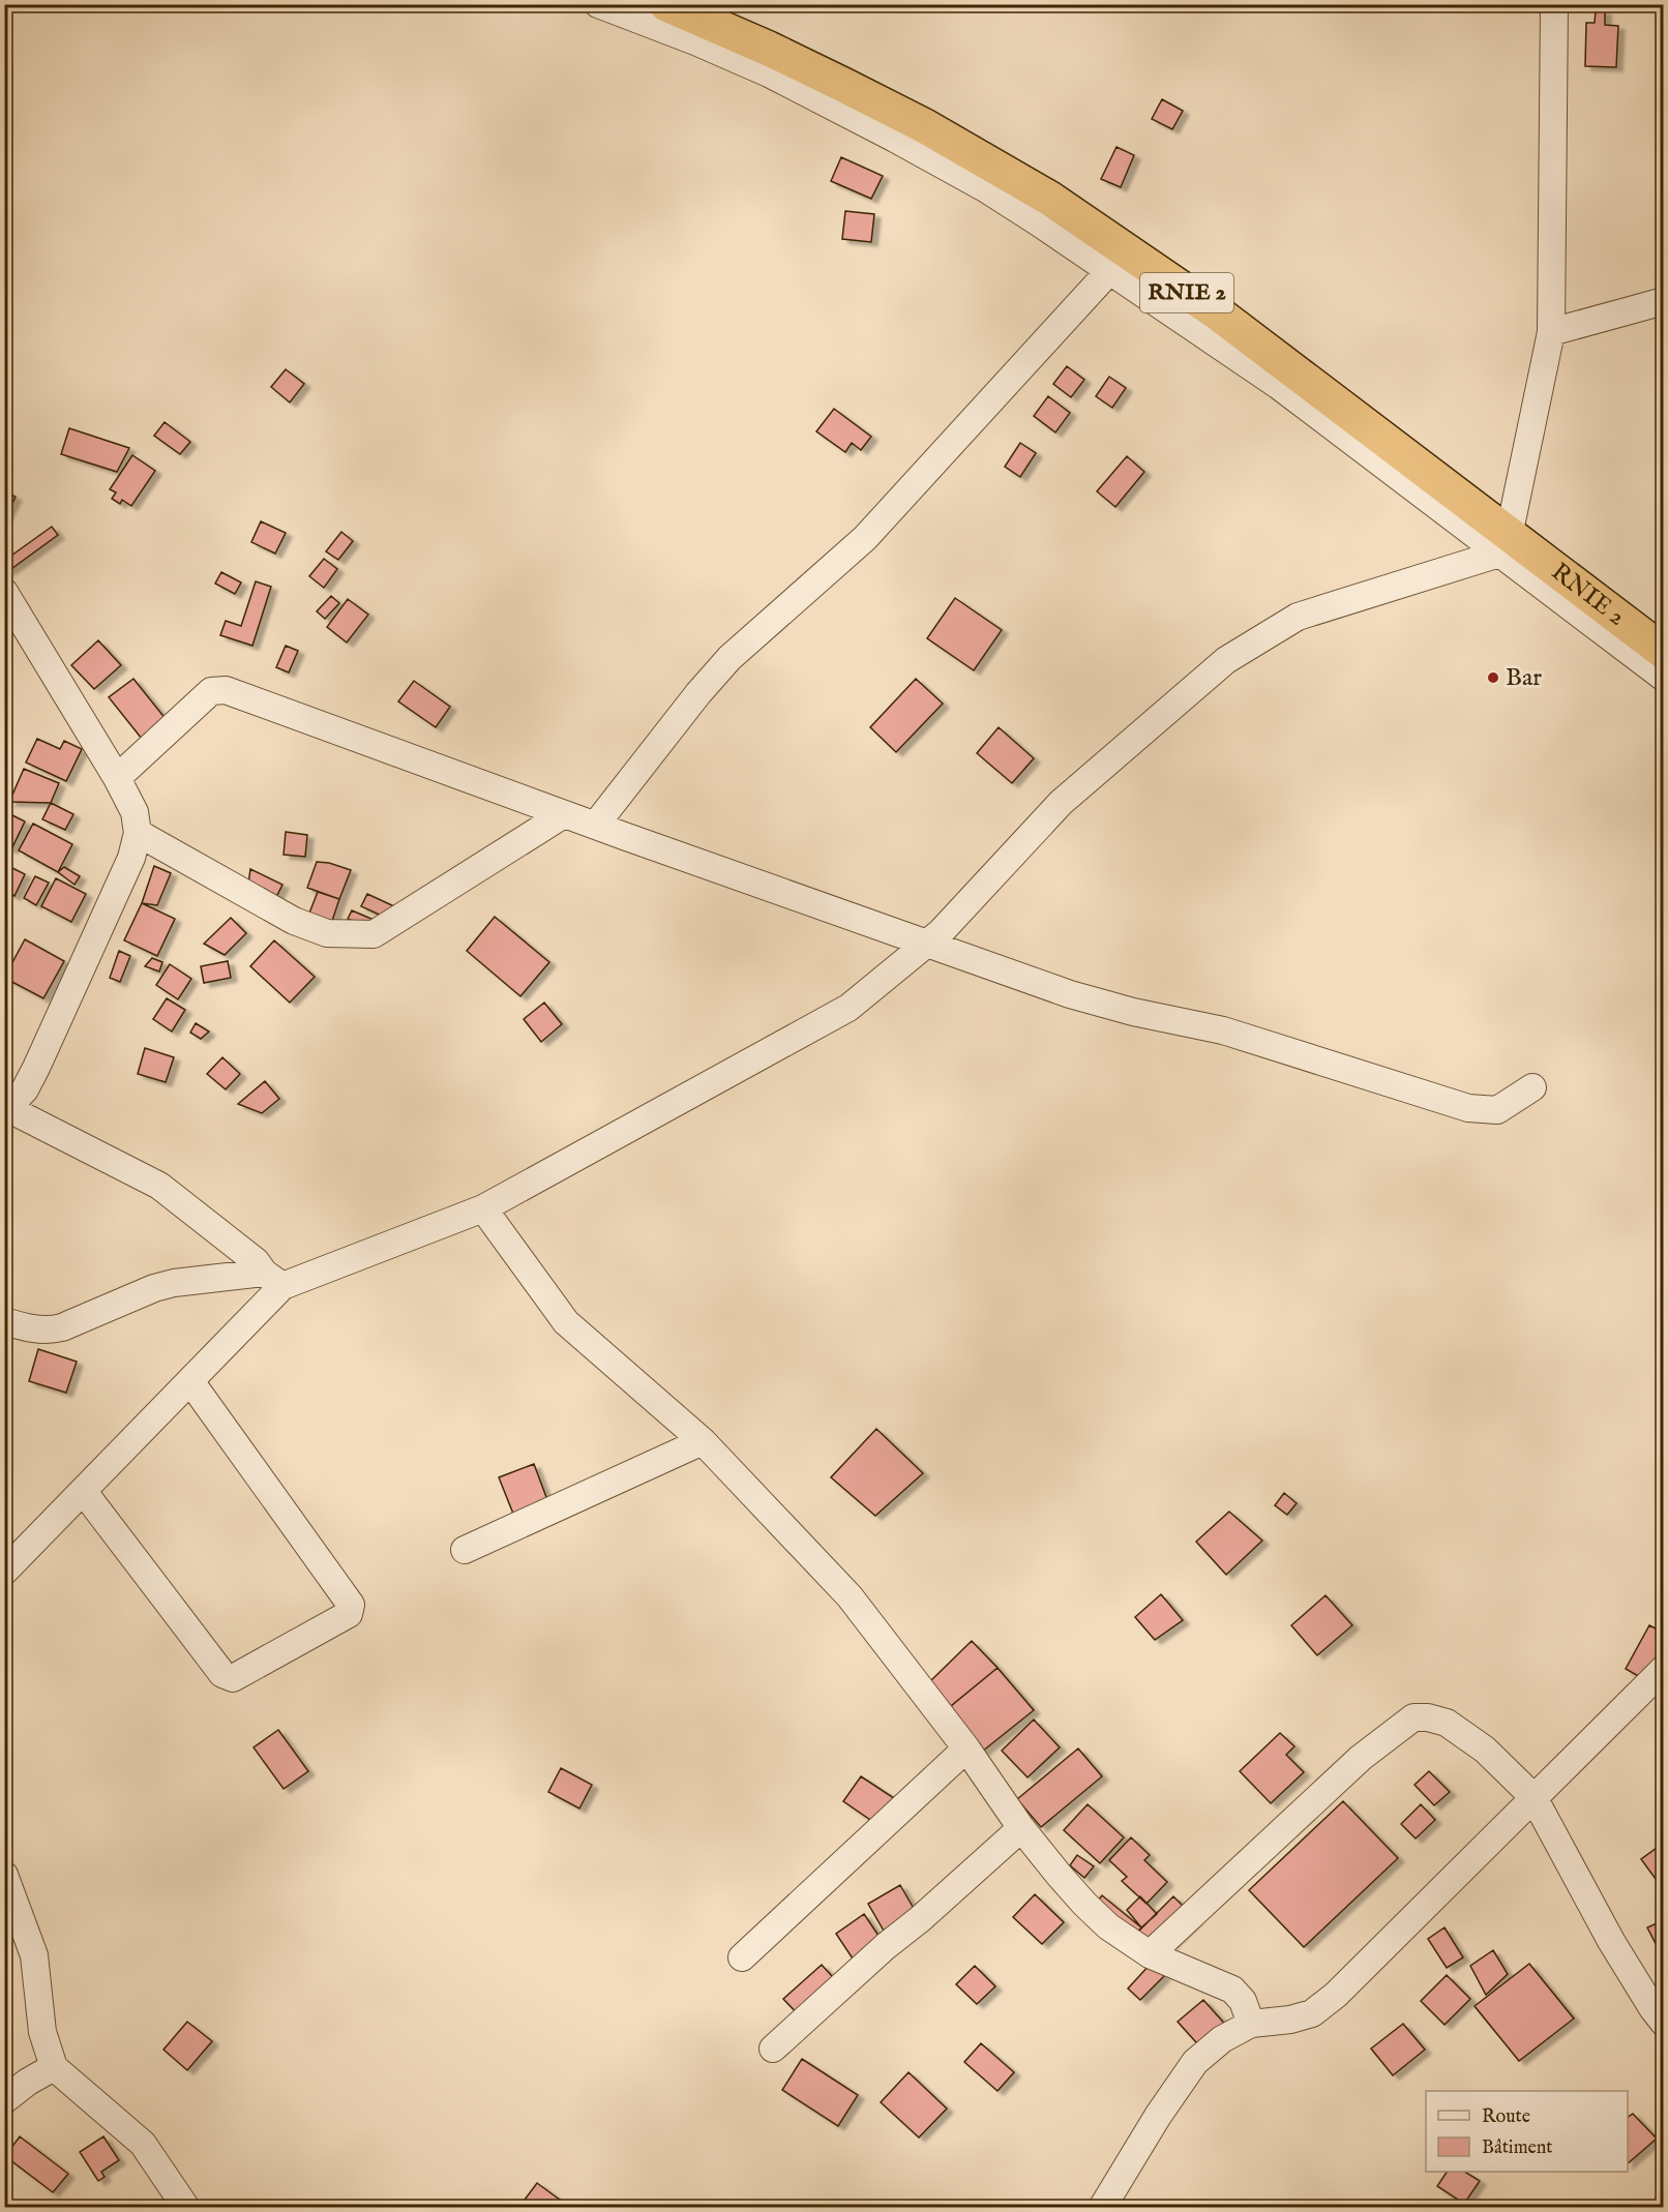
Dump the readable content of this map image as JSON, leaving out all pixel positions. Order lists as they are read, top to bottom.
{
  "streets": {
    "highway": ["RNIE 2"]
  },
  "places": ["Bar"],
  "legend": ["Route", "Bâtiment"]
}
